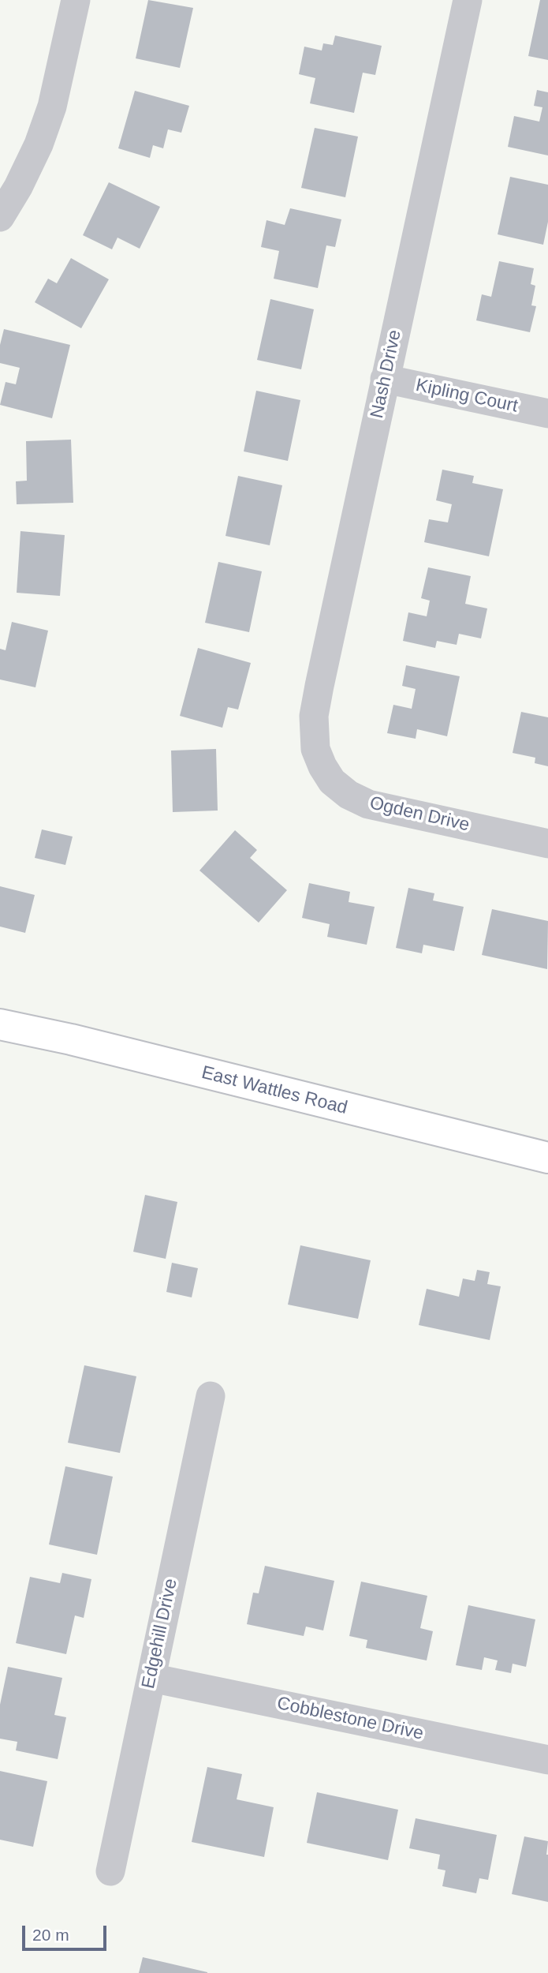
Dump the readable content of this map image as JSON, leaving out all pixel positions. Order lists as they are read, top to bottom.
{
  "streets": {
    "main road": ["East Wattles Road"],
    "street": [
      "Nash Drive",
      "Kipling Court",
      "Ogden Drive",
      "Edgehill Drive",
      "Cobblestone Drive"
    ]
  },
  "crossings": [
    ["Nash Drive", "Kipling Court"],
    ["Nash Drive", "Ogden Drive"],
    ["Edgehill Drive", "Cobblestone Drive"]
  ],
  "scale_bar": "20 m"
}
